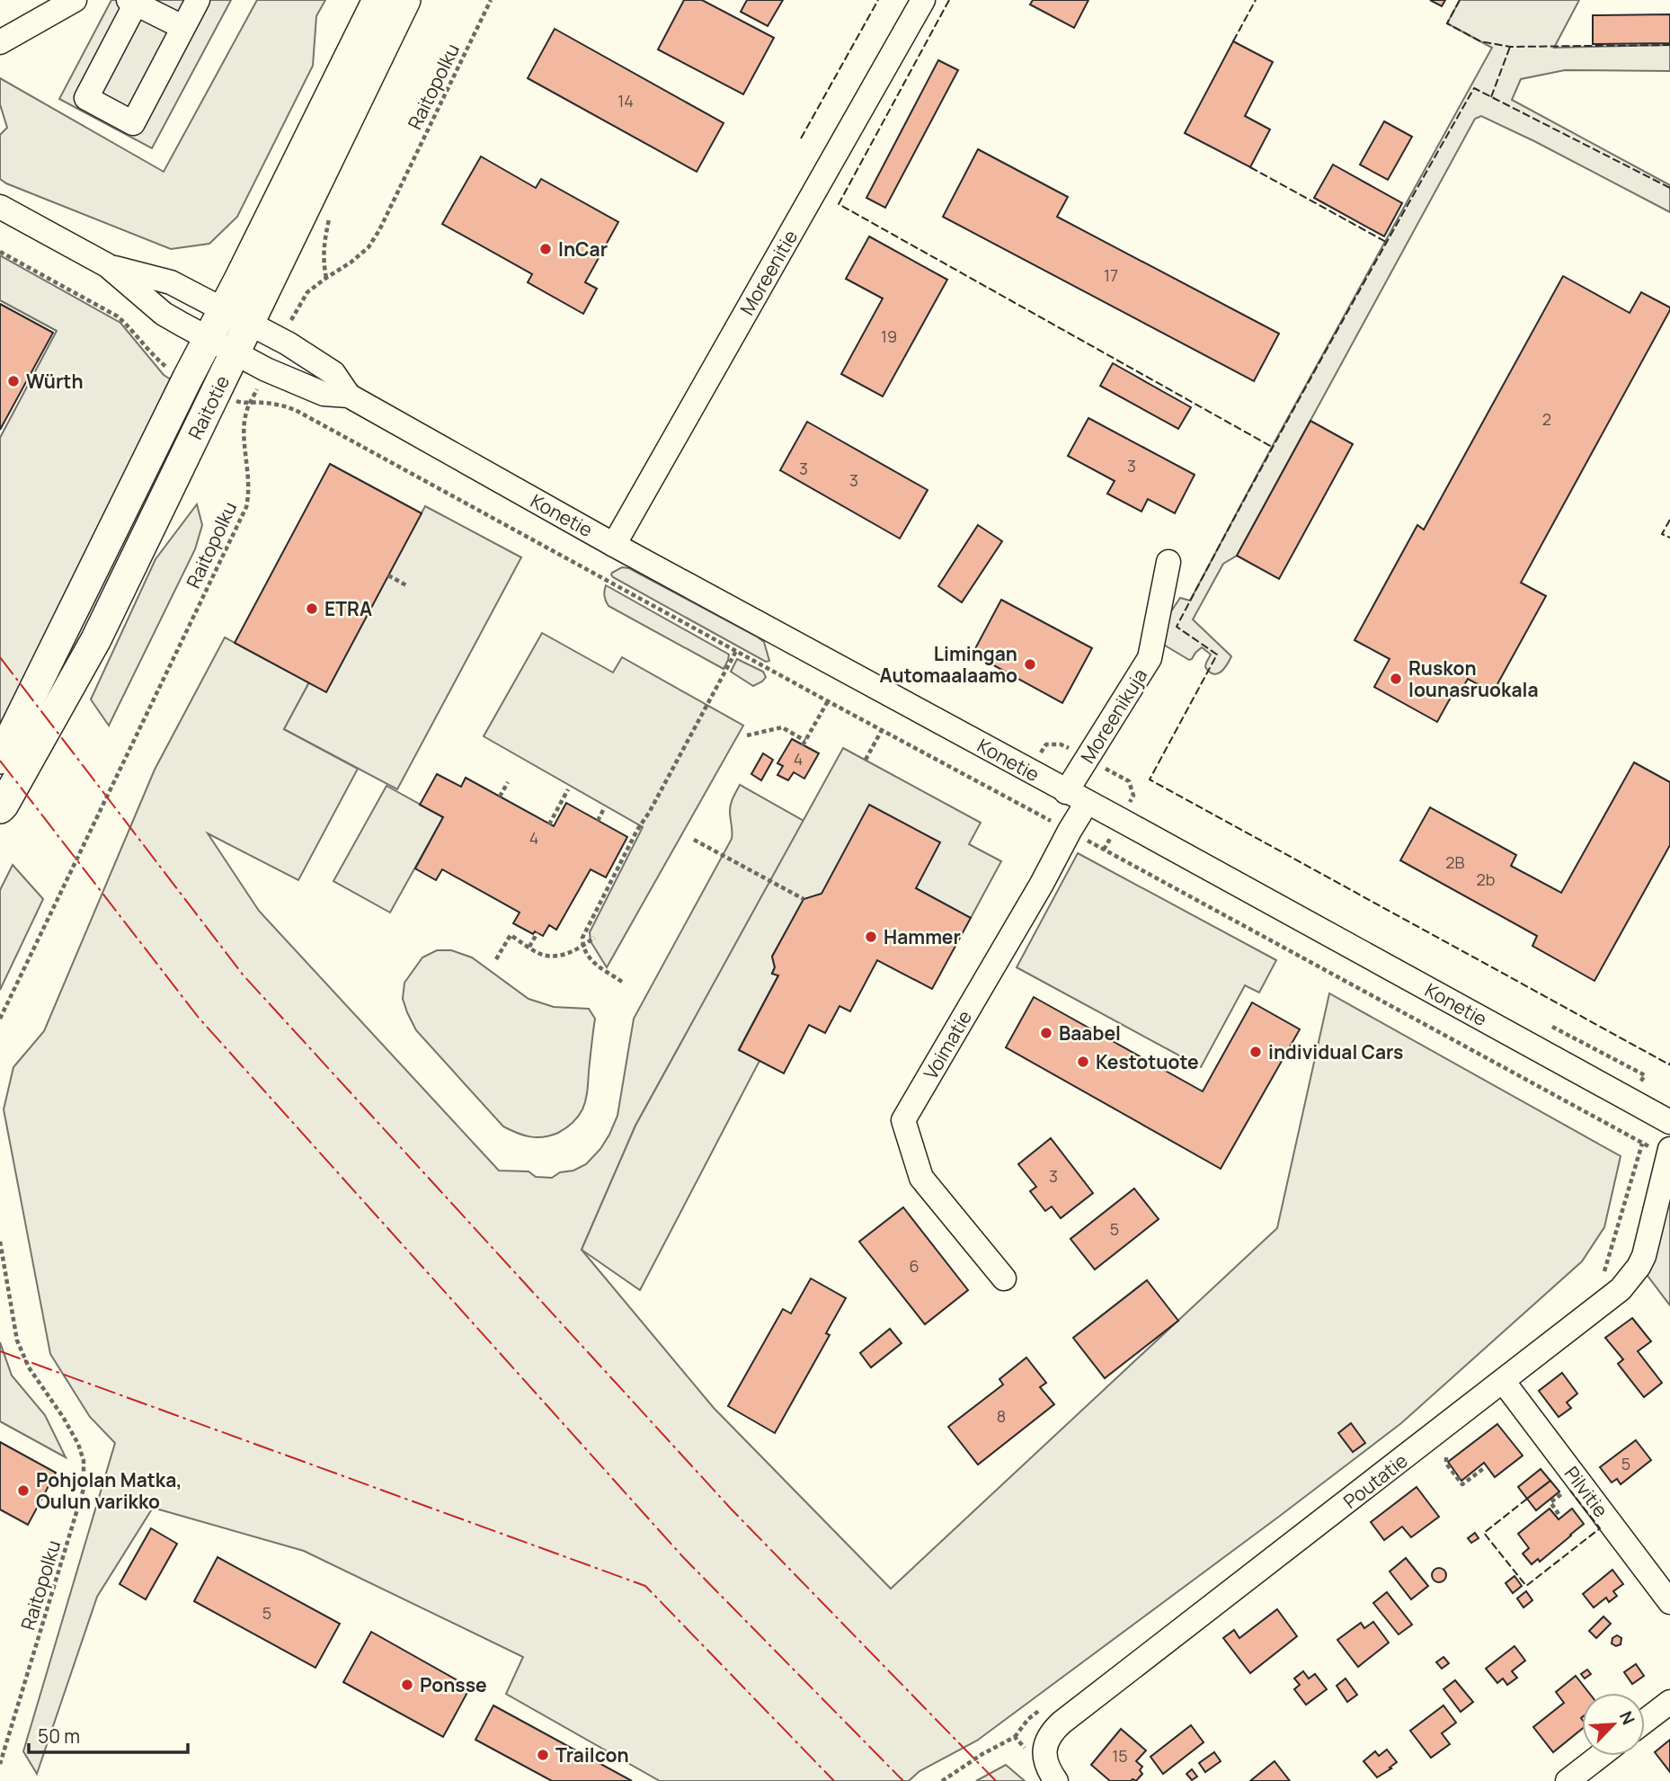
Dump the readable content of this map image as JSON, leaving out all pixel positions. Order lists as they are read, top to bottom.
{
  "streets": {
    "main road": ["Raitotie"],
    "street": [
      "Moreenitie",
      "Konetie",
      "Moreenikuja",
      "Voimatie",
      "Poutatie",
      "Pilvitie"
    ],
    "path": ["Raitopolku"]
  },
  "crossings": [
    ["Raitopolku", "Konetie"],
    ["Moreenitie", "Konetie"],
    ["Raitotie", "Konetie"],
    ["Konetie", "Moreenikuja"],
    ["Konetie", "Voimatie"],
    ["Moreenikuja", "Voimatie"],
    ["Poutatie", "Pilvitie"]
  ],
  "places": [
    "InCar",
    "Würth",
    "ETRA",
    "Limingan Automaalaamo",
    "Ruskon lounasruokala",
    "Hammer",
    "Baabel",
    "individual Cars",
    "Kestotuote",
    "Pohjolan Matka, Oulun varikko",
    "Ponsse",
    "Trailcon"
  ],
  "house_numbers": [
    "14",
    "17",
    "19",
    "2",
    "3",
    "3",
    "3",
    "4",
    "4",
    "2B",
    "2b",
    "3",
    "5",
    "6",
    "8",
    "5",
    "5",
    "15"
  ],
  "scale_bar": "50 m",
  "north": "top right"
}
